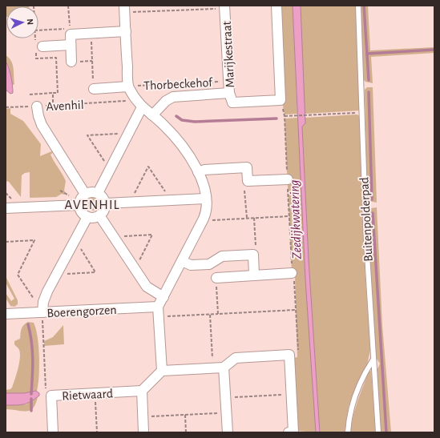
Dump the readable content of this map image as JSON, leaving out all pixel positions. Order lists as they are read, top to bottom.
{
  "streets": {
    "street": [
      "Marijkestraat",
      "Thorbeckehof",
      "Avenhil",
      "Boerengorzen",
      "Rietwaard"
    ],
    "lane": ["Buitenpolderpad"]
  },
  "crossings": [
    ["Marijkestraat", "Thorbeckehof"]
  ],
  "districts": ["AVENHIL"],
  "water": ["Zeedijkwatering"],
  "north": "right"
}
